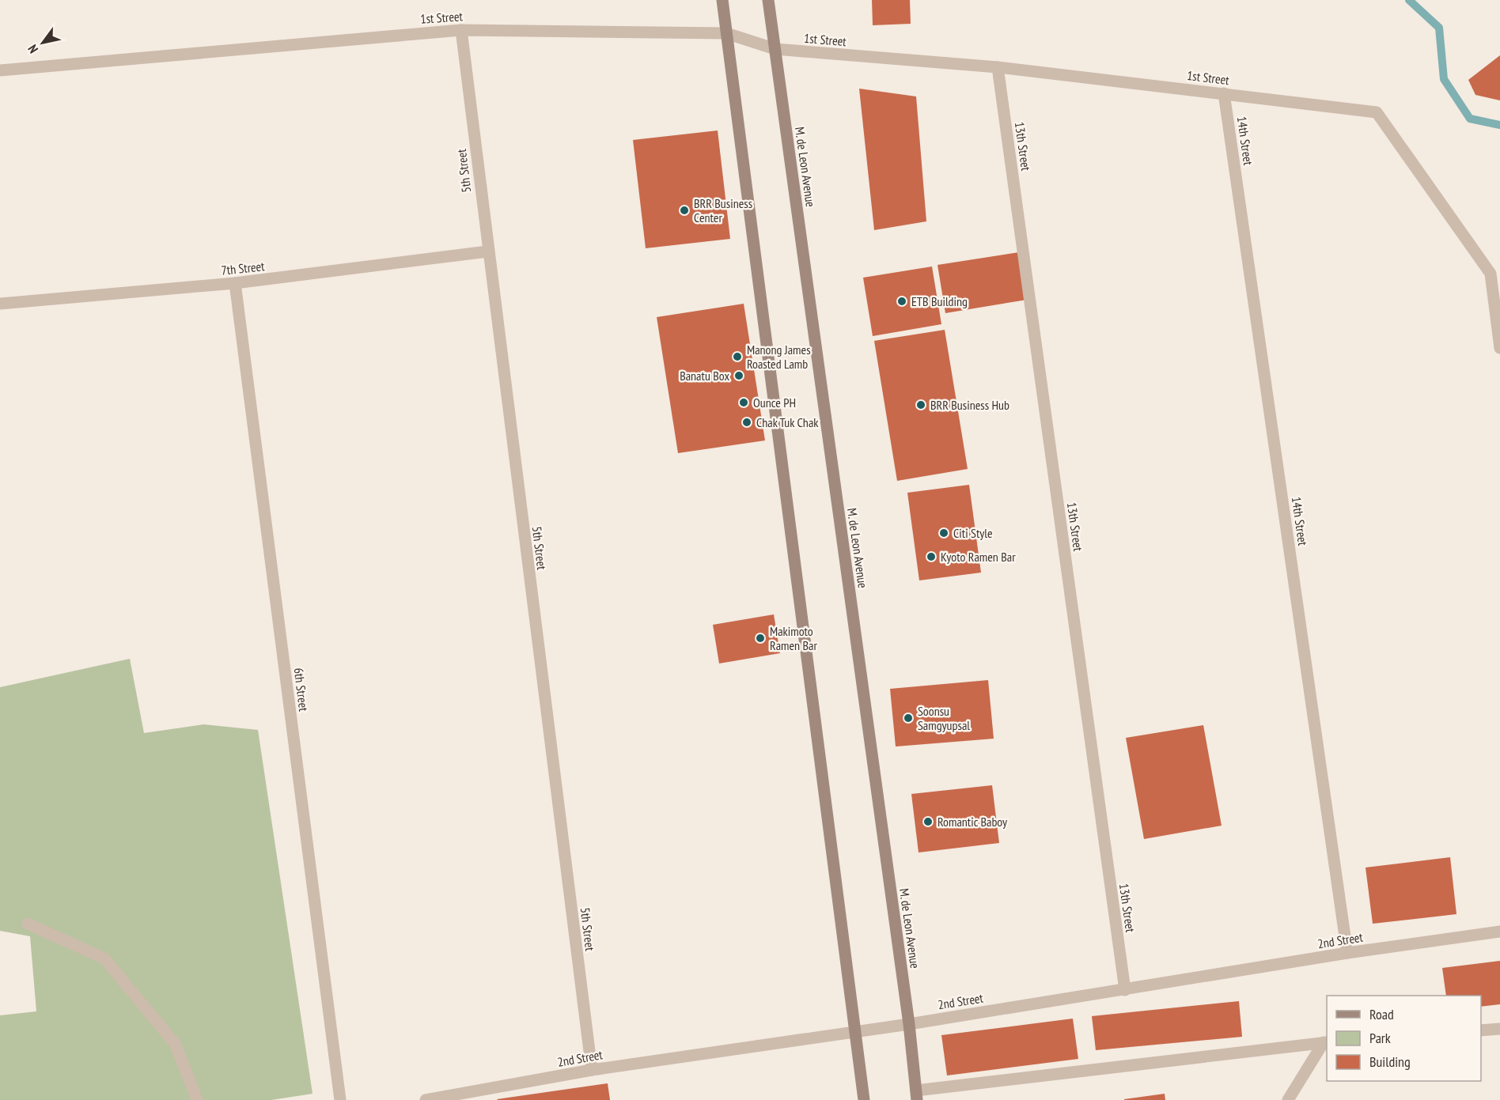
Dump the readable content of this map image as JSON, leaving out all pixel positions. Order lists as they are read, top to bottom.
{
  "streets": {
    "main road": ["M. de Leon Avenue"],
    "street": [
      "1st Street",
      "14th Street",
      "13th Street",
      "5th Street",
      "7th Street",
      "6th Street",
      "2nd Street"
    ]
  },
  "crossings": [
    ["1st Street", "14th Street"],
    ["1st Street", "13th Street"],
    ["1st Street", "M. de Leon Avenue"],
    ["1st Street", "5th Street"],
    ["14th Street", "2nd Street"],
    ["13th Street", "2nd Street"],
    ["M. de Leon Avenue", "2nd Street"],
    ["5th Street", "7th Street"],
    ["5th Street", "2nd Street"],
    ["7th Street", "6th Street"]
  ],
  "places": [
    "BRR Business Center",
    "ETB Building",
    "Manong James Roasted Lamb",
    "Banatu Box",
    "Ounce PH",
    "BRR Business Hub",
    "Chak Tuk Chak",
    "Citi Style",
    "Kyoto Ramen Bar",
    "Makimoto Ramen Bar",
    "Soonsu Samgyupsal",
    "Romantic Baboy"
  ],
  "legend": ["Road", "Park", "Building"],
  "north": "bottom left"
}
